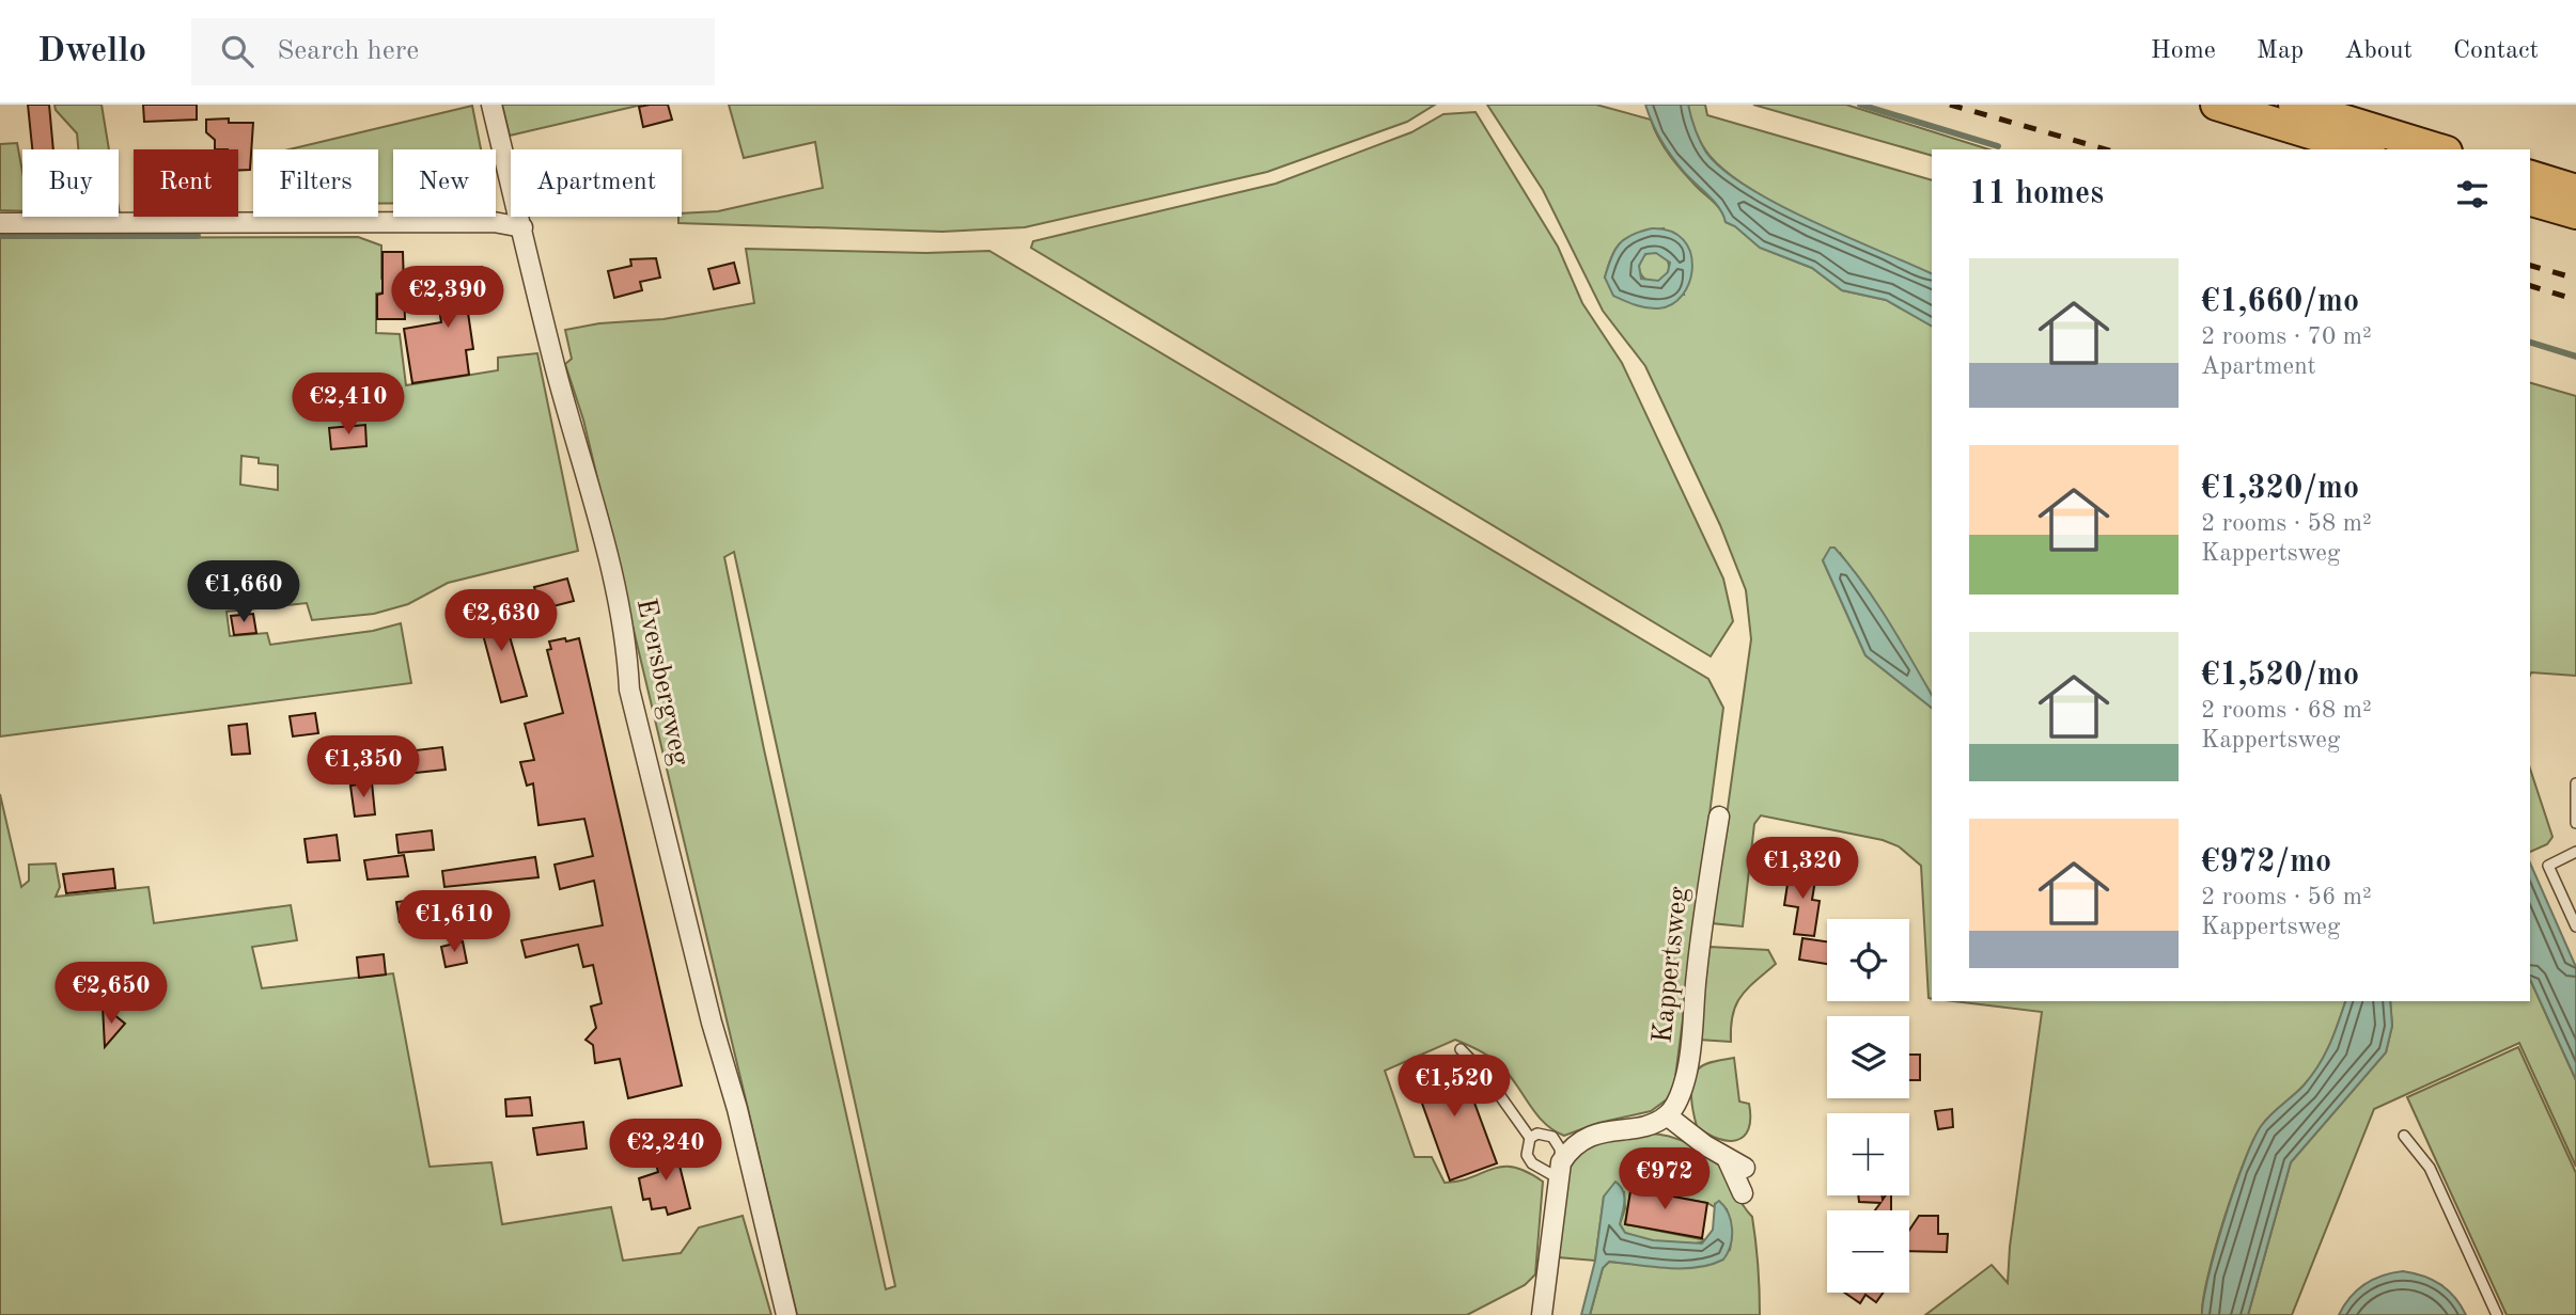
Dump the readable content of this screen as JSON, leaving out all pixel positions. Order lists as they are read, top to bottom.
{
  "streets": {
    "street": ["Eversbergweg", "Kappertsweg"]
  },
  "page": {
    "header": "Dwello",
    "search": "Search here",
    "nav": [
      "Home",
      "Map",
      "About",
      "Contact"
    ],
    "chip": [
      "Buy",
      "Rent",
      "Filters",
      "New",
      "Apartment"
    ],
    "heading": "11 homes",
    "list": [
      {
        "name": "€1,660/mo",
        "note": "2 rooms · 70 m² · Apartment"
      },
      {
        "name": "€1,320/mo",
        "note": "2 rooms · 58 m² · Kappertsweg"
      },
      {
        "name": "€1,520/mo",
        "note": "2 rooms · 68 m² · Kappertsweg"
      },
      {
        "name": "€972/mo",
        "note": "2 rooms · 56 m² · Kappertsweg"
      }
    ],
    "price": [
      "€2,390",
      "€2,410",
      "€1,660",
      "€2,630",
      "€1,350",
      "€1,320",
      "€1,610",
      "€2,650",
      "€1,520",
      "€2,240",
      "€972"
    ],
    "map_buttons": ["+", "−"]
  }
}
